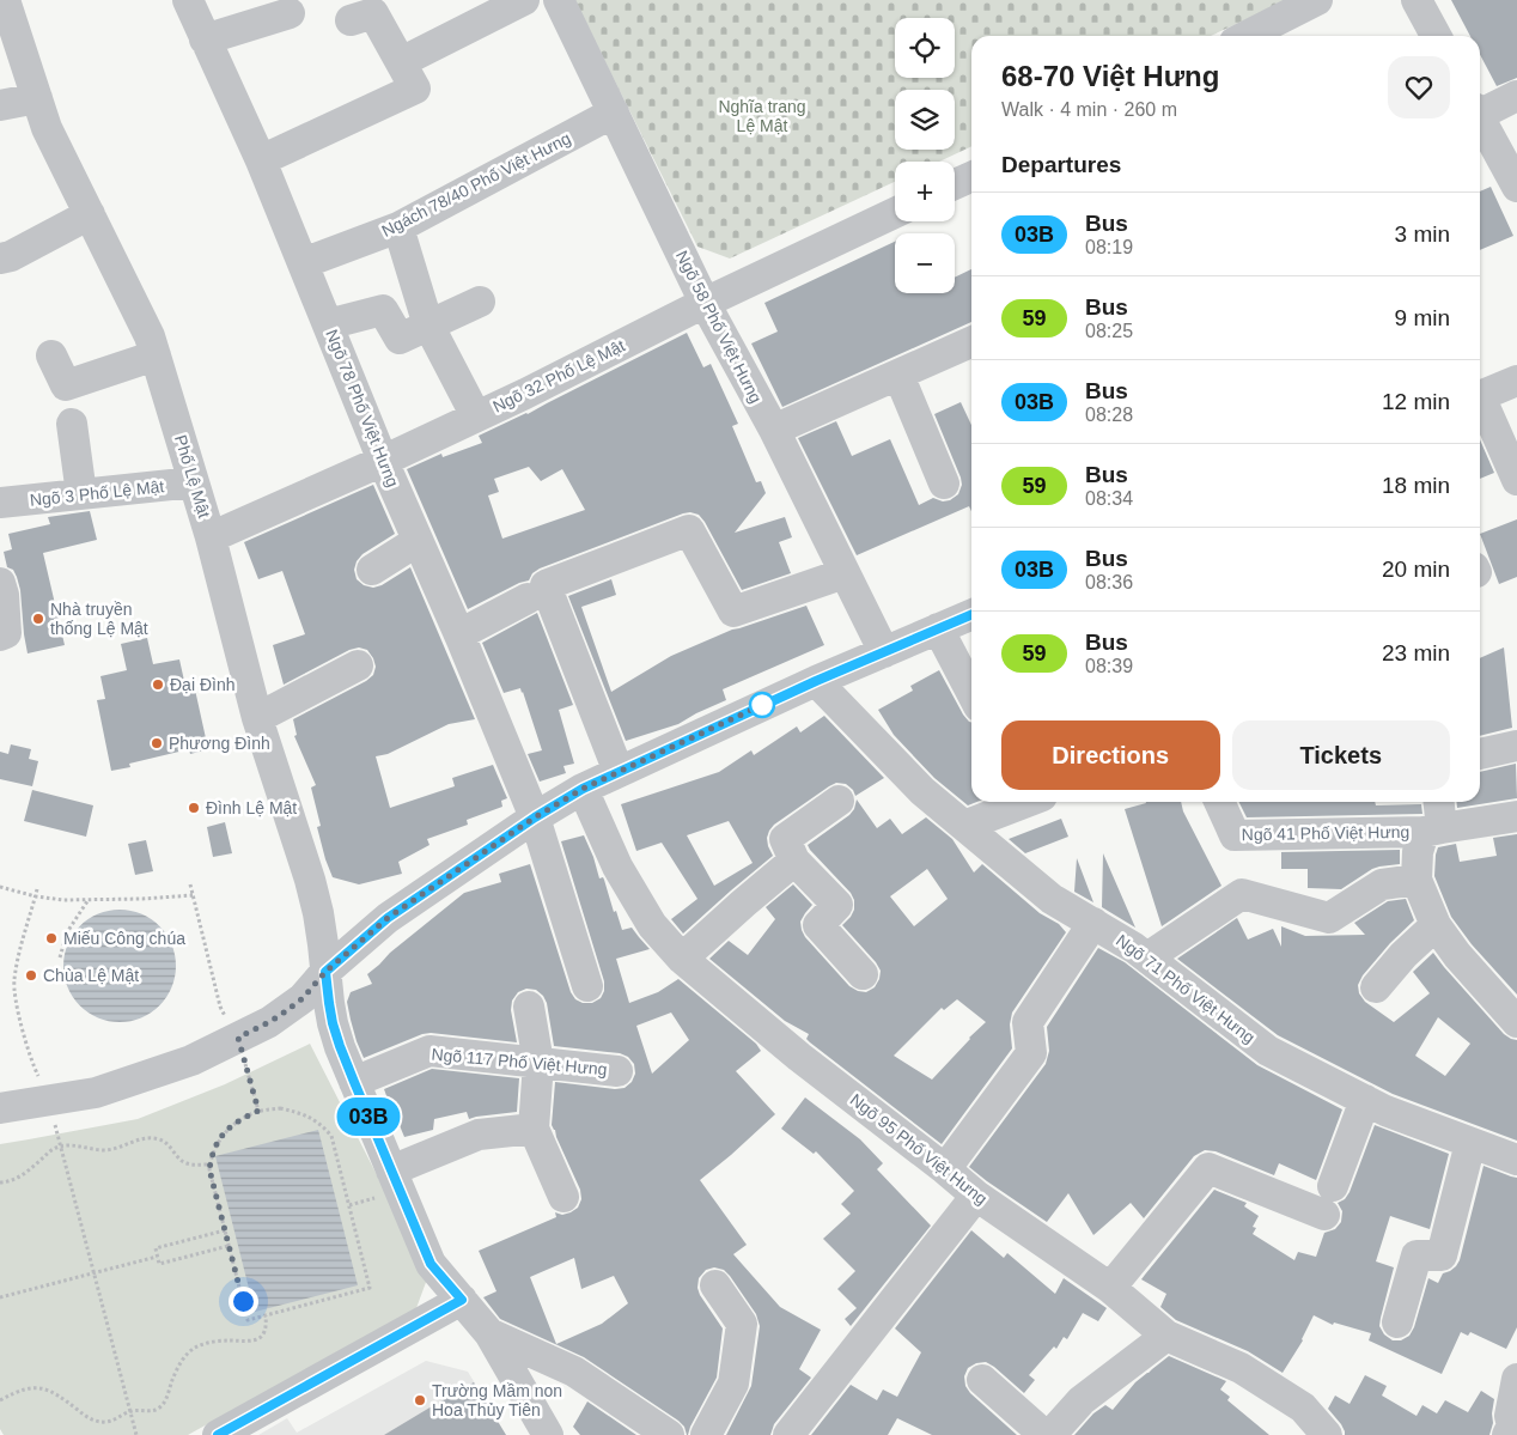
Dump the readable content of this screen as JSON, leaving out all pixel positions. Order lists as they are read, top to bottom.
{
  "streets": {
    "street": [
      "Ngách 78/40 Phố Việt Hưng",
      "Ngõ 58 Phố Việt Hưng",
      "Ngõ 32 Phố Lệ Mật",
      "Ngõ 78 Phố Việt Hưng",
      "Phố Lệ Mật",
      "Ngõ 3 Phố Lệ Mật",
      "Ngõ 41 Phố Việt Hưng",
      "Ngõ 71 Phố Việt Hưng",
      "Ngõ 117 Phố Việt Hưng",
      "Ngõ 95 Phố Việt Hưng"
    ]
  },
  "crossings": [
    ["Ngách 78/40 Phố Việt Hưng", "Ngõ 58 Phố Việt Hưng"],
    ["Ngách 78/40 Phố Việt Hưng", "Ngõ 78 Phố Việt Hưng"],
    ["Ngõ 58 Phố Việt Hưng", "Ngõ 32 Phố Lệ Mật"],
    ["Ngõ 32 Phố Lệ Mật", "Ngõ 78 Phố Việt Hưng"],
    ["Ngõ 32 Phố Lệ Mật", "Phố Lệ Mật"],
    ["Phố Lệ Mật", "Ngõ 3 Phố Lệ Mật"],
    ["Phố Lệ Mật", "Ngõ 117 Phố Việt Hưng"]
  ],
  "parks": ["Nghĩa trang Lệ Mật"],
  "places": [
    "Nhà truyền thống Lệ Mật",
    "Đại Đình",
    "Phương Đình",
    "Đình Lệ Mật",
    "Miếu Công chúa",
    "Chùa Lệ Mật",
    "Trường Mầm non Hoa Thủy Tiên"
  ],
  "lines": ["bus line 03B"],
  "page": {
    "on_map": "03B",
    "map_buttons": ["+", "−"],
    "heading": [
      ["68-70 Việt Hưng", "Walk · 4 min · 260 m"],
      "Departures"
    ],
    "list": [
      {
        "mark": "03B",
        "name": "Bus",
        "note": "08:19",
        "value": "3 min"
      },
      {
        "mark": "59",
        "name": "Bus",
        "note": "08:25",
        "value": "9 min"
      },
      {
        "mark": "03B",
        "name": "Bus",
        "note": "08:28",
        "value": "12 min"
      },
      {
        "mark": "59",
        "name": "Bus",
        "note": "08:34",
        "value": "18 min"
      },
      {
        "mark": "03B",
        "name": "Bus",
        "note": "08:36",
        "value": "20 min"
      },
      {
        "mark": "59",
        "name": "Bus",
        "note": "08:39",
        "value": "23 min"
      }
    ],
    "buttons": ["Directions", "Tickets"]
  }
}
